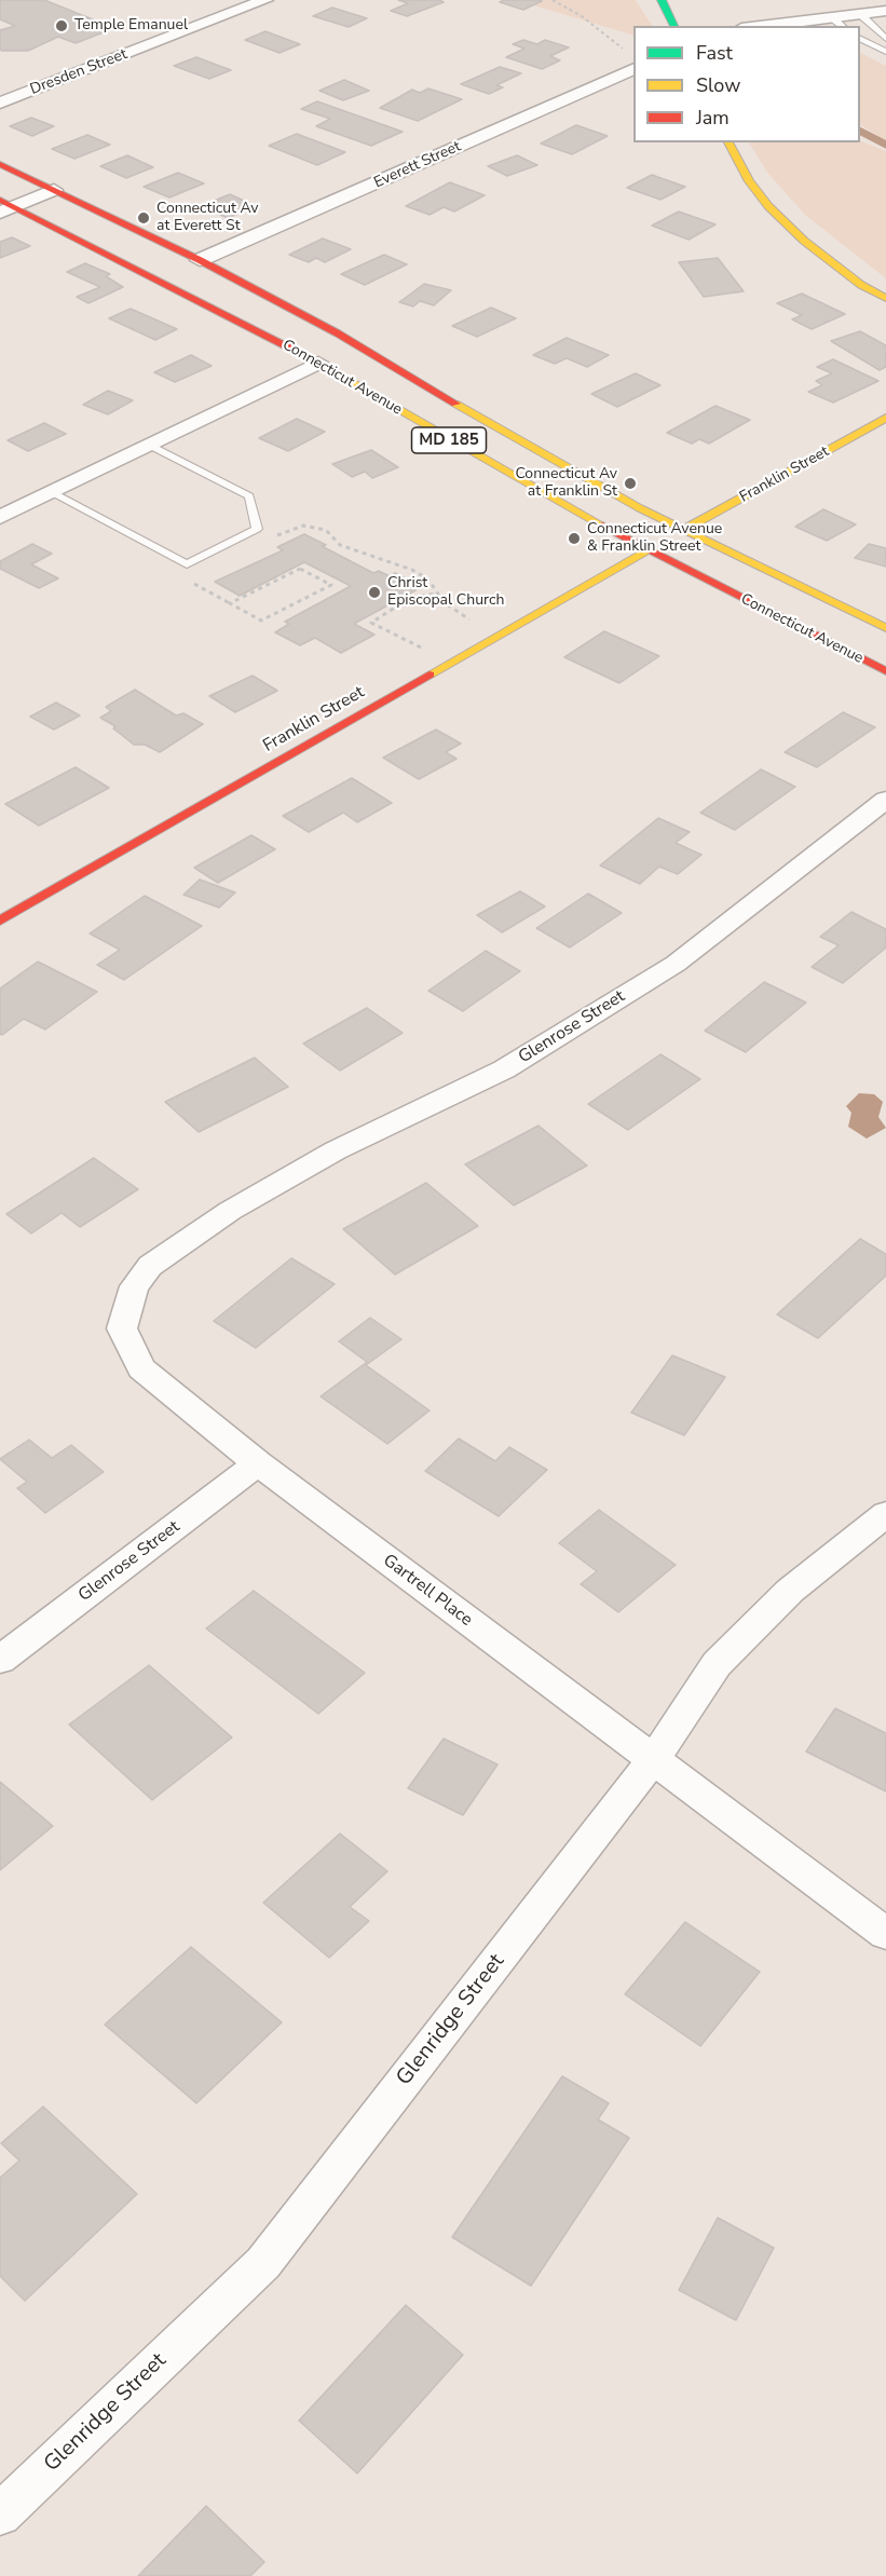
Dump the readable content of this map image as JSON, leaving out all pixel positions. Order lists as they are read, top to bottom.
{
  "streets": {
    "main road": ["Connecticut Avenue", "MD 185", "Franklin Street"],
    "street": [
      "Dresden Street",
      "Everett Street",
      "Glenrose Street",
      "Gartrell Place",
      "Glenridge Street"
    ]
  },
  "crossings": [
    ["Everett Street", "Connecticut Avenue"],
    ["Connecticut Avenue", "Franklin Street"],
    ["Glenrose Street", "Gartrell Place"],
    ["Gartrell Place", "Glenridge Street"]
  ],
  "places": [
    "Temple Emanuel",
    "Connecticut Av at Everett St",
    "Connecticut Av at Franklin St",
    "Connecticut Avenue & Franklin Street",
    "Christ Episcopal Church"
  ],
  "legend": ["Fast", "Slow", "Jam"]
}
